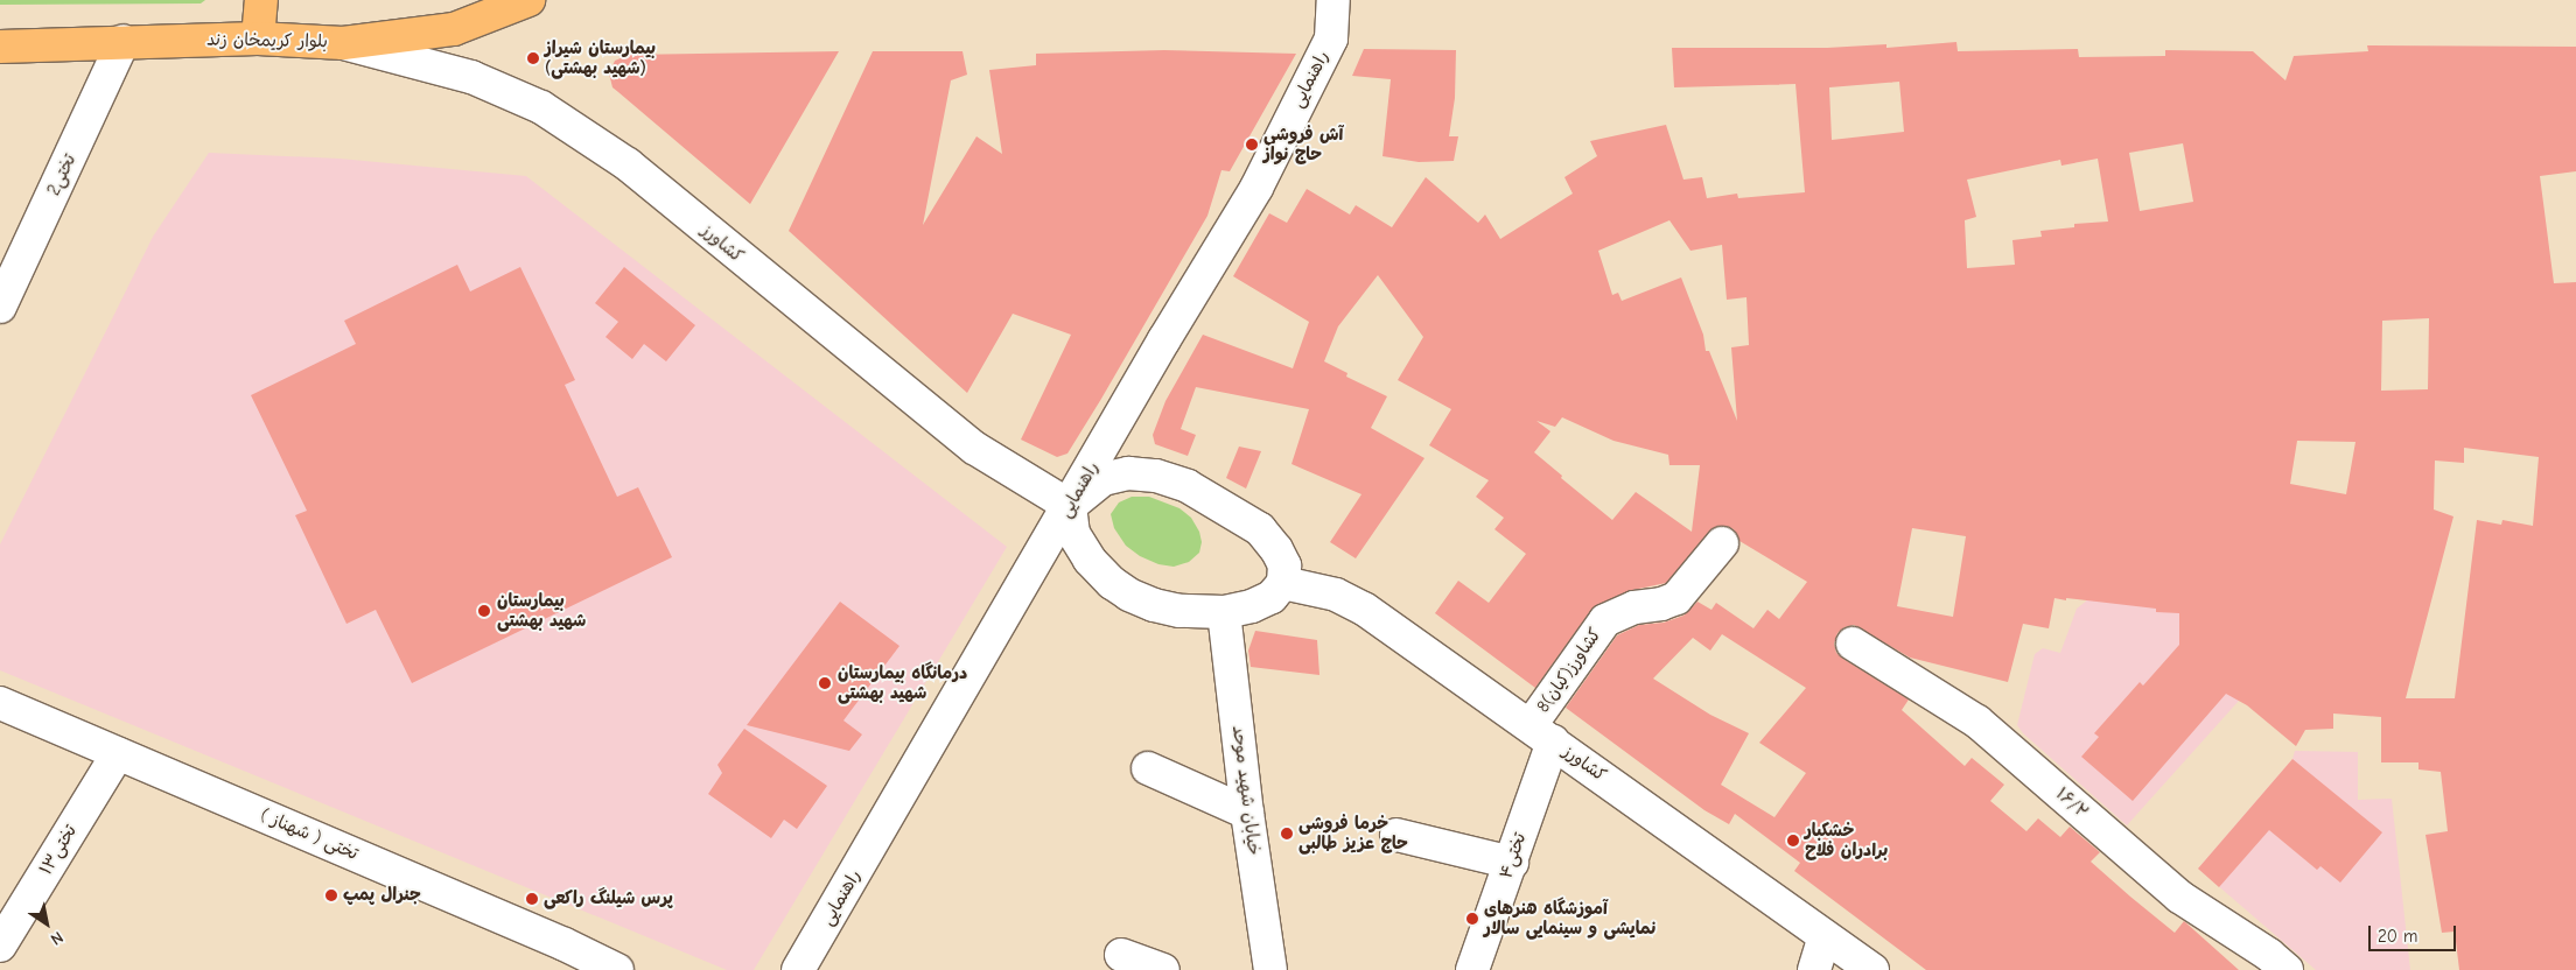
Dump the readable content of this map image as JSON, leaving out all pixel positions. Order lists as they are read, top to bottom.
{
  "streets": {
    "main road": ["بلوار کریمخان زند"],
    "street": [
      "راهنمایی",
      "2تختی",
      "کشاورز",
      "8کشاورز(کیان)",
      "خیابان شهید موحد",
      "۱۶/۲",
      "تختی ( شهناز )",
      "تختی۱۳",
      "تختی۴"
    ]
  },
  "crossings": [
    ["بلوار کریمخان زند", "2تختی"],
    ["بلوار کریمخان زند", "کشاورز"],
    ["راهنمایی", "کشاورز"],
    ["کشاورز", "8کشاورز(کیان)"],
    ["کشاورز", "تختی۴"],
    ["8کشاورز(کیان)", "تختی۴"],
    ["تختی ( شهناز )", "تختی۱۳"]
  ],
  "places": [
    "بیمارستان شیراز (شهید بهشتی)",
    "آش فروشی حاج نواز",
    "بیمارستان شهید بهشتی",
    "درمانگاه بیمارستان شهید بهشتی",
    "خرما فروشی حاج عزیز طالبی",
    "خشکبار برادران فلاح",
    "جنرال پمپ",
    "پرس شیلنگ راکعی",
    "آموزشگاه هنرهای نمایشی و سینمایی سالار"
  ],
  "scale_bar": "20 m",
  "north": "bottom right"
}
